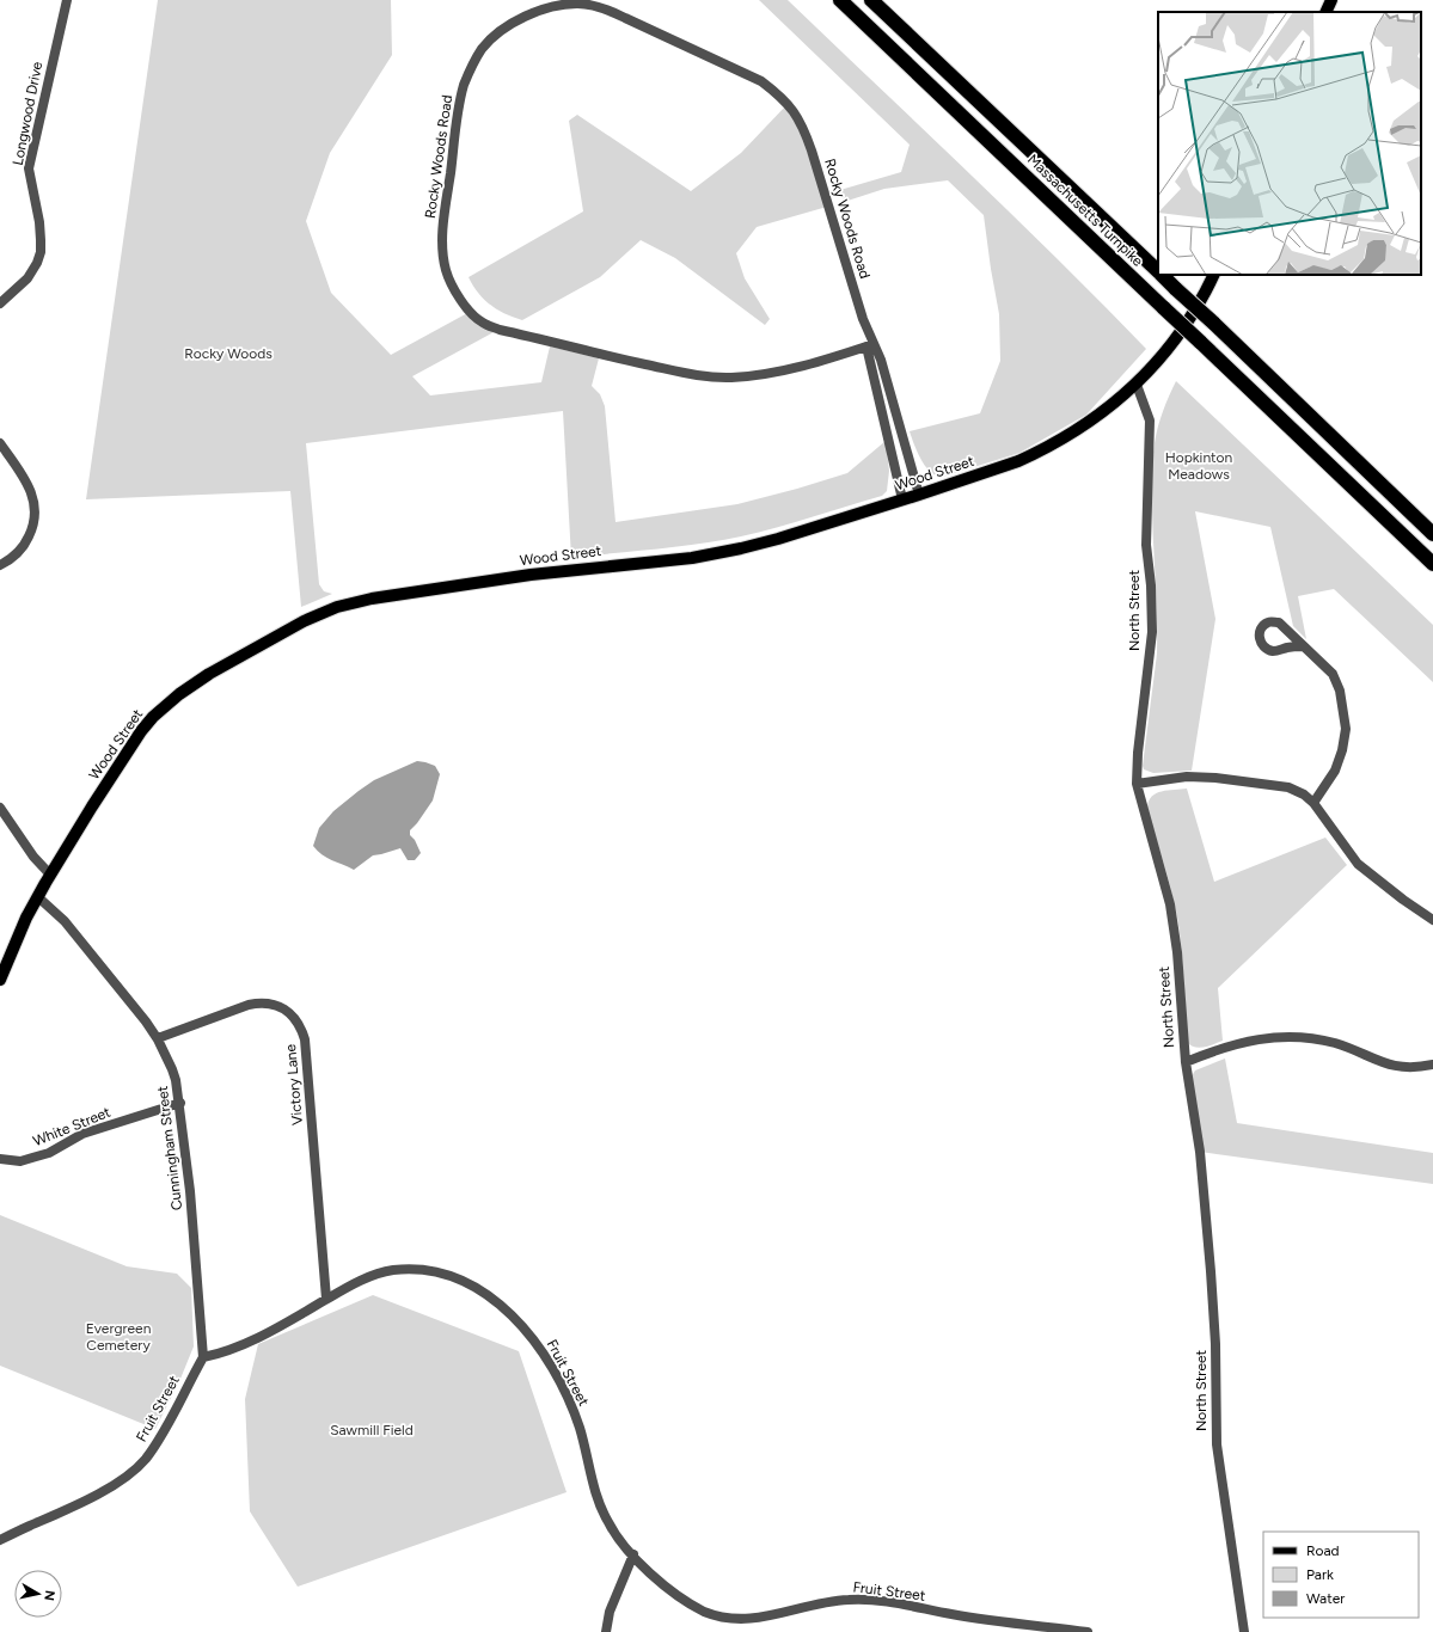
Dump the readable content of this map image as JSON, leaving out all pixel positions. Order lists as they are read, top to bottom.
{
  "streets": {
    "highway": ["Massachusetts Turnpike"],
    "main road": ["Wood Street"],
    "street": [
      "Longwood Drive",
      "Rocky Woods Road",
      "North Street",
      "Victory Lane",
      "White Street",
      "Cunningham Street",
      "Fruit Street"
    ]
  },
  "crossings": [
    ["Rocky Woods Road", "Wood Street"],
    ["Wood Street", "North Street"],
    ["Wood Street", "Cunningham Street"],
    ["Victory Lane", "Cunningham Street"],
    ["Victory Lane", "Fruit Street"],
    ["White Street", "Cunningham Street"],
    ["Cunningham Street", "Fruit Street"]
  ],
  "parks": [
    "Rocky Woods",
    "Hopkinton Meadows",
    "Evergreen Cemetery",
    "Sawmill Field"
  ],
  "legend": ["Road", "Park", "Water"],
  "north": "right"
}
